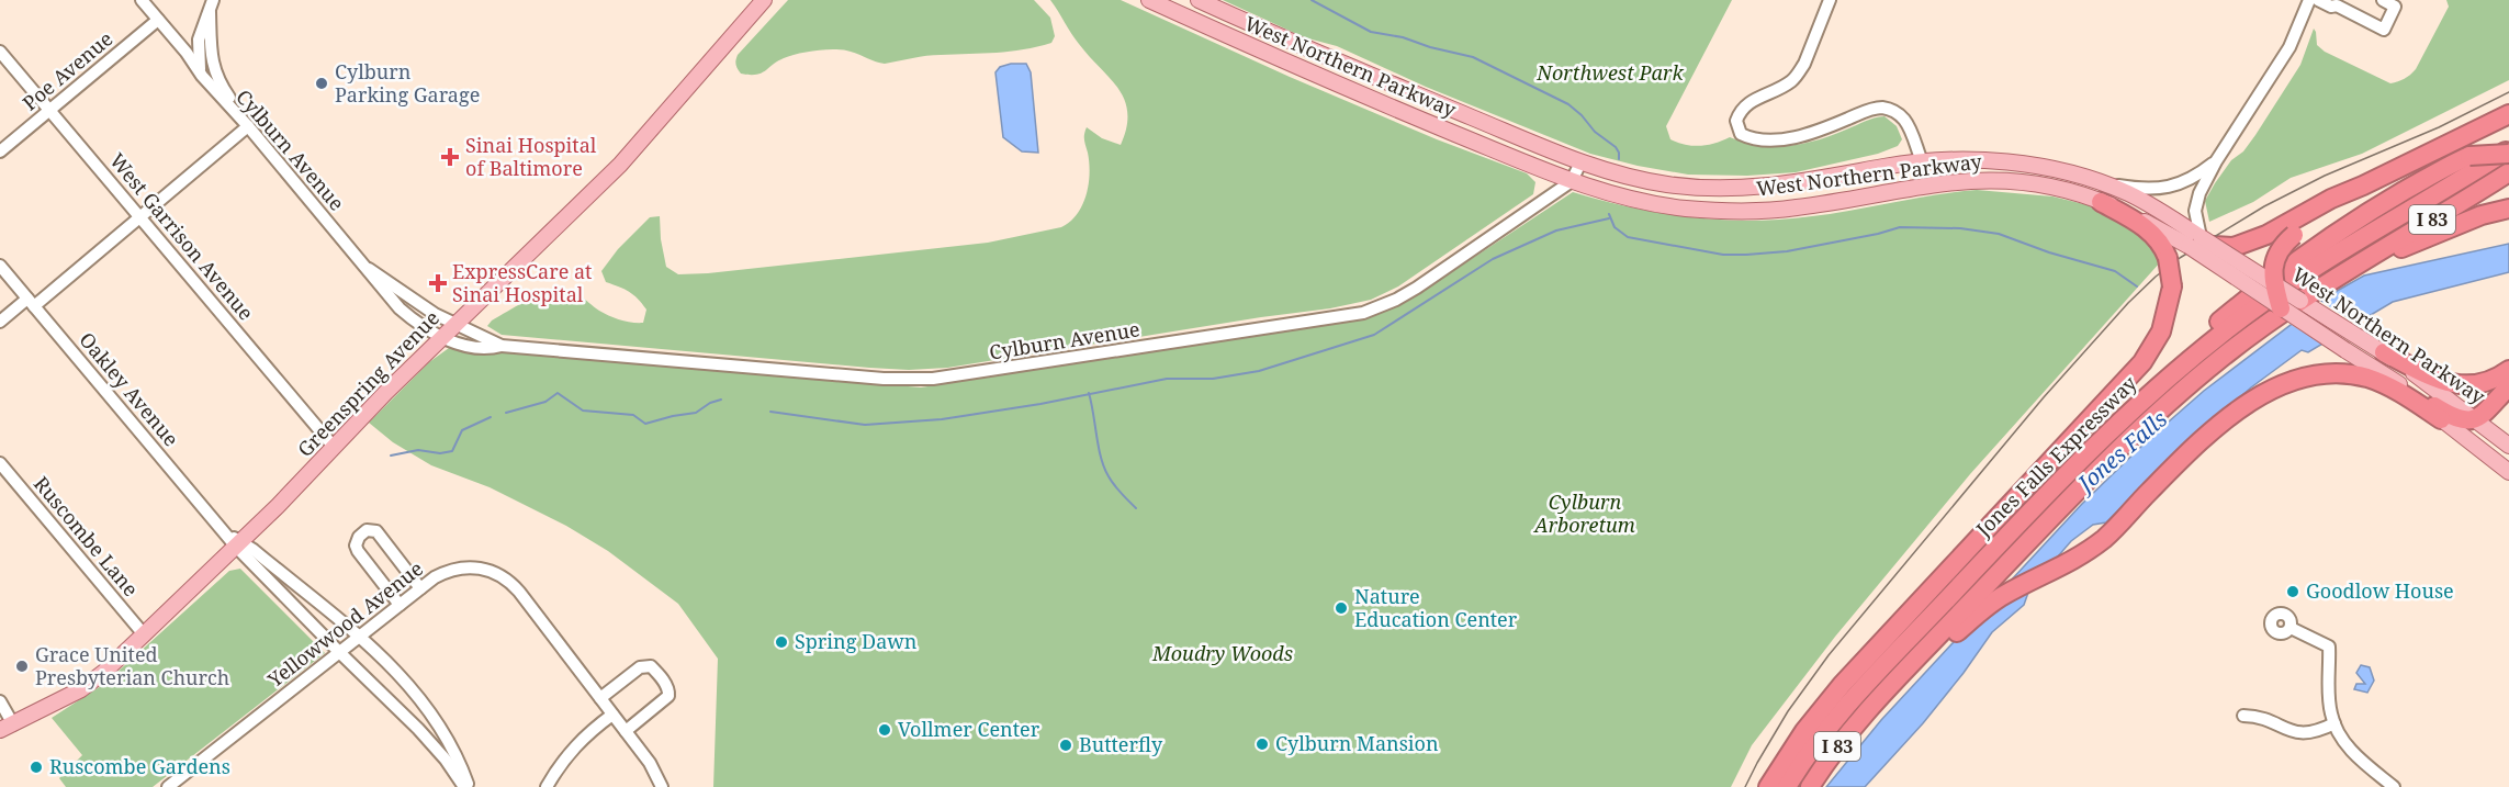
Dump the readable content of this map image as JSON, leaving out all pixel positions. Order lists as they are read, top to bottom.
{
  "streets": {
    "highway": ["I 83", "Jones Falls Expressway"],
    "main road": ["West Northern Parkway", "Greenspring Avenue"],
    "street": [
      "Poe Avenue",
      "Cylburn Avenue",
      "West Garrison Avenue",
      "Oakley Avenue",
      "Ruscombe Lane",
      "Yellowwood Avenue"
    ]
  },
  "crossings": [
    ["West Northern Parkway", "Cylburn Avenue"],
    ["Poe Avenue", "Cylburn Avenue"],
    ["Poe Avenue", "West Garrison Avenue"],
    ["Cylburn Avenue", "Greenspring Avenue"],
    ["West Garrison Avenue", "Greenspring Avenue"],
    ["Greenspring Avenue", "Oakley Avenue"],
    ["Greenspring Avenue", "Ruscombe Lane"]
  ],
  "water": ["Jones Falls"],
  "parks": ["Northwest Park", "Cylburn Arboretum", "Moudry Woods"],
  "places": {
    "other": [
      "Cylburn Parking Garage",
      "Goodlow House",
      "Nature Education Center",
      "Spring Dawn",
      "Grace United Presbyterian Church",
      "Vollmer Center",
      "Cylburn Mansion",
      "Butterfly",
      "Ruscombe Gardens"
    ],
    "health": ["Sinai Hospital of Baltimore", "ExpressCare at Sinai Hospital"]
  }
}
